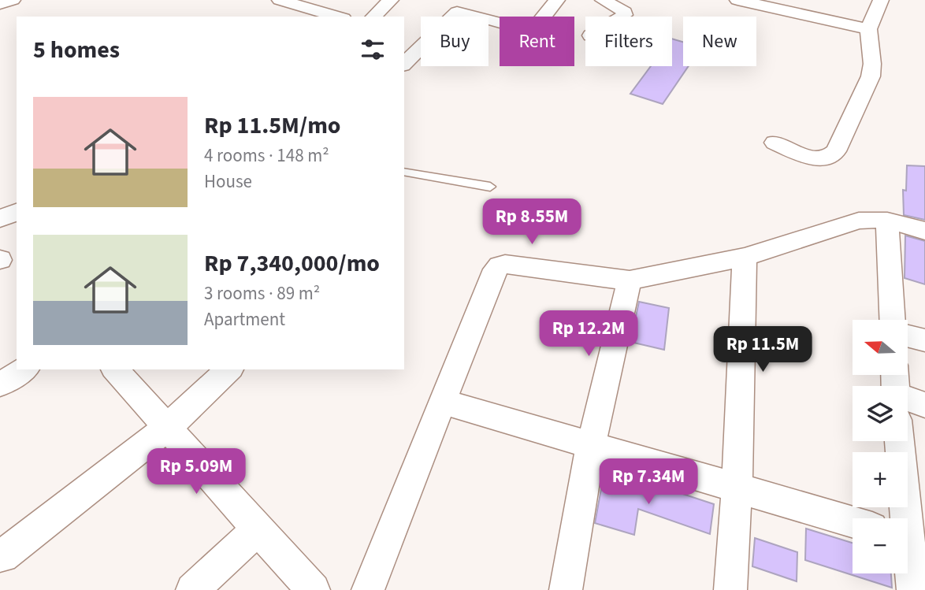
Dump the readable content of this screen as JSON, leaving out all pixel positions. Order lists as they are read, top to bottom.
{
  "north": "left",
  "page": {
    "chip": [
      "Buy",
      "Rent",
      "Filters",
      "New"
    ],
    "heading": "5 homes",
    "list": [
      {
        "name": "Rp 11.5M/mo",
        "note": "4 rooms · 148 m² · House"
      },
      {
        "name": "Rp 7,340,000/mo",
        "note": "3 rooms · 89 m² · Apartment"
      }
    ],
    "price": [
      "Rp 8.55M",
      "Rp 12.2M",
      "Rp 11.5M",
      "Rp 5.09M",
      "Rp 7.34M"
    ],
    "map_buttons": ["+", "−"]
  }
}
